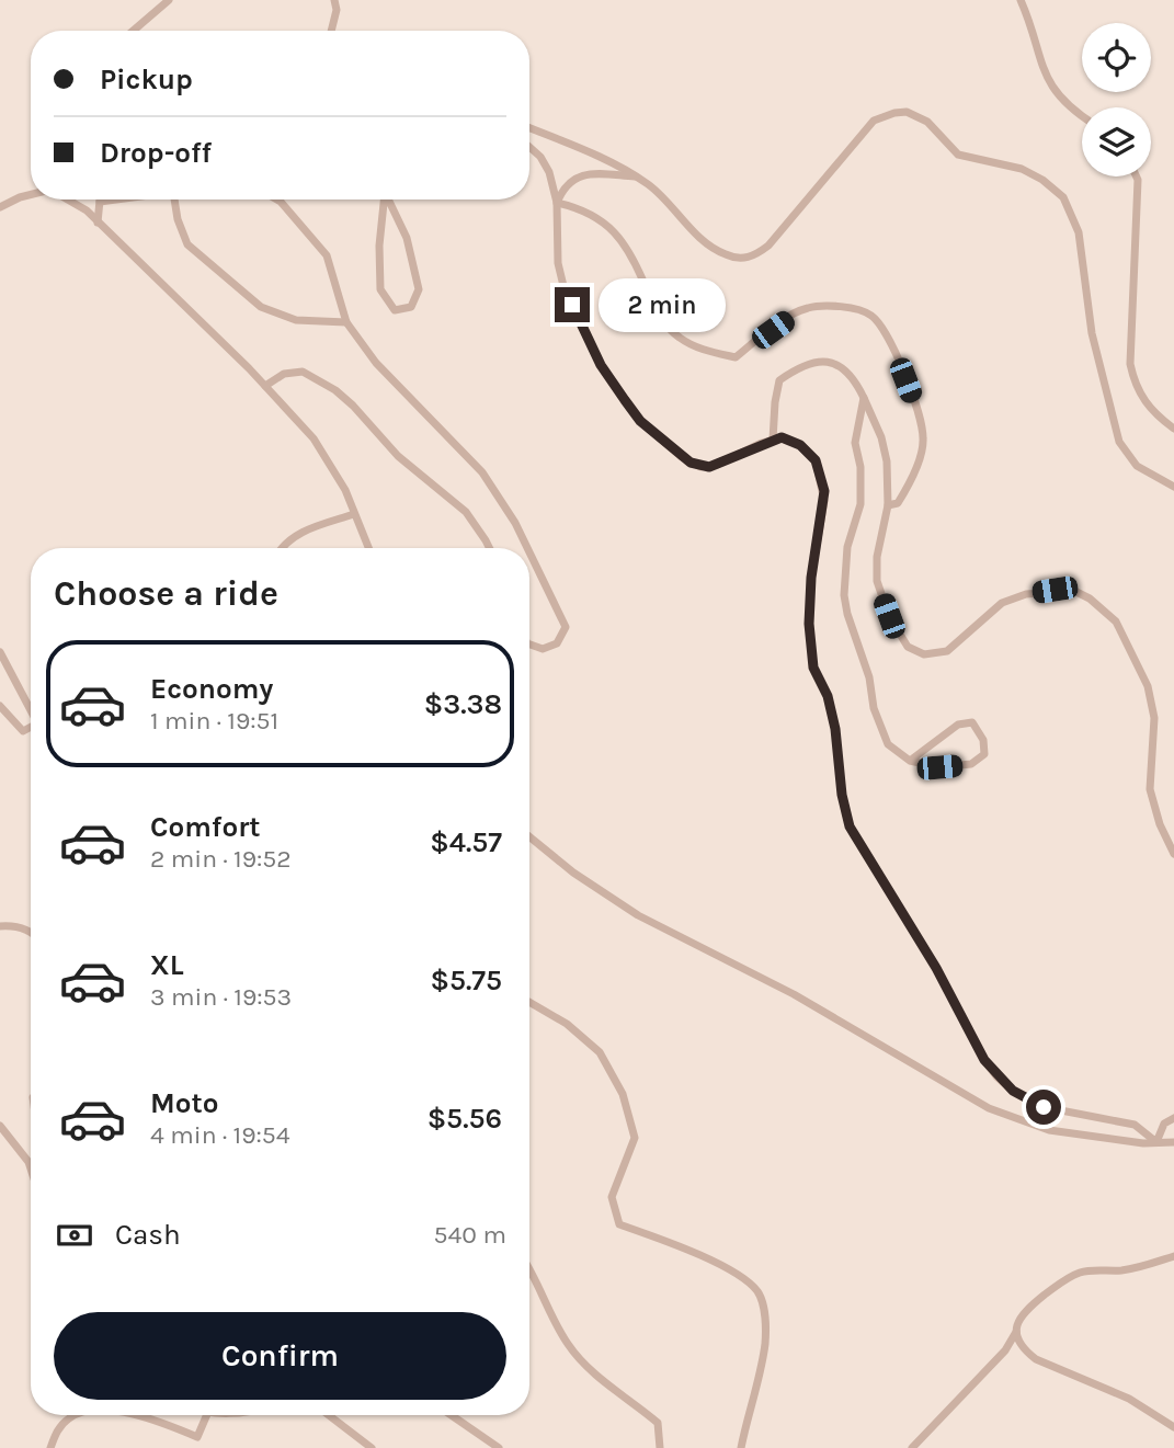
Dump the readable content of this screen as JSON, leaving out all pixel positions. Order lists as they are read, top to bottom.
{
  "page": {
    "banner": ["Pickup", "Drop-off"],
    "bubble": "2 min",
    "heading": "Choose a ride",
    "list": [
      {
        "name": "Economy",
        "note": "1 min · 19:51",
        "value": "$3.38"
      },
      {
        "name": "Comfort",
        "note": "2 min · 19:52",
        "value": "$4.57"
      },
      {
        "name": "XL",
        "note": "3 min · 19:53",
        "value": "$5.75"
      },
      {
        "name": "Moto",
        "note": "4 min · 19:54",
        "value": "$5.56"
      }
    ],
    "pay": ["Cash", "540 m"],
    "buttons": "Confirm"
  }
}
